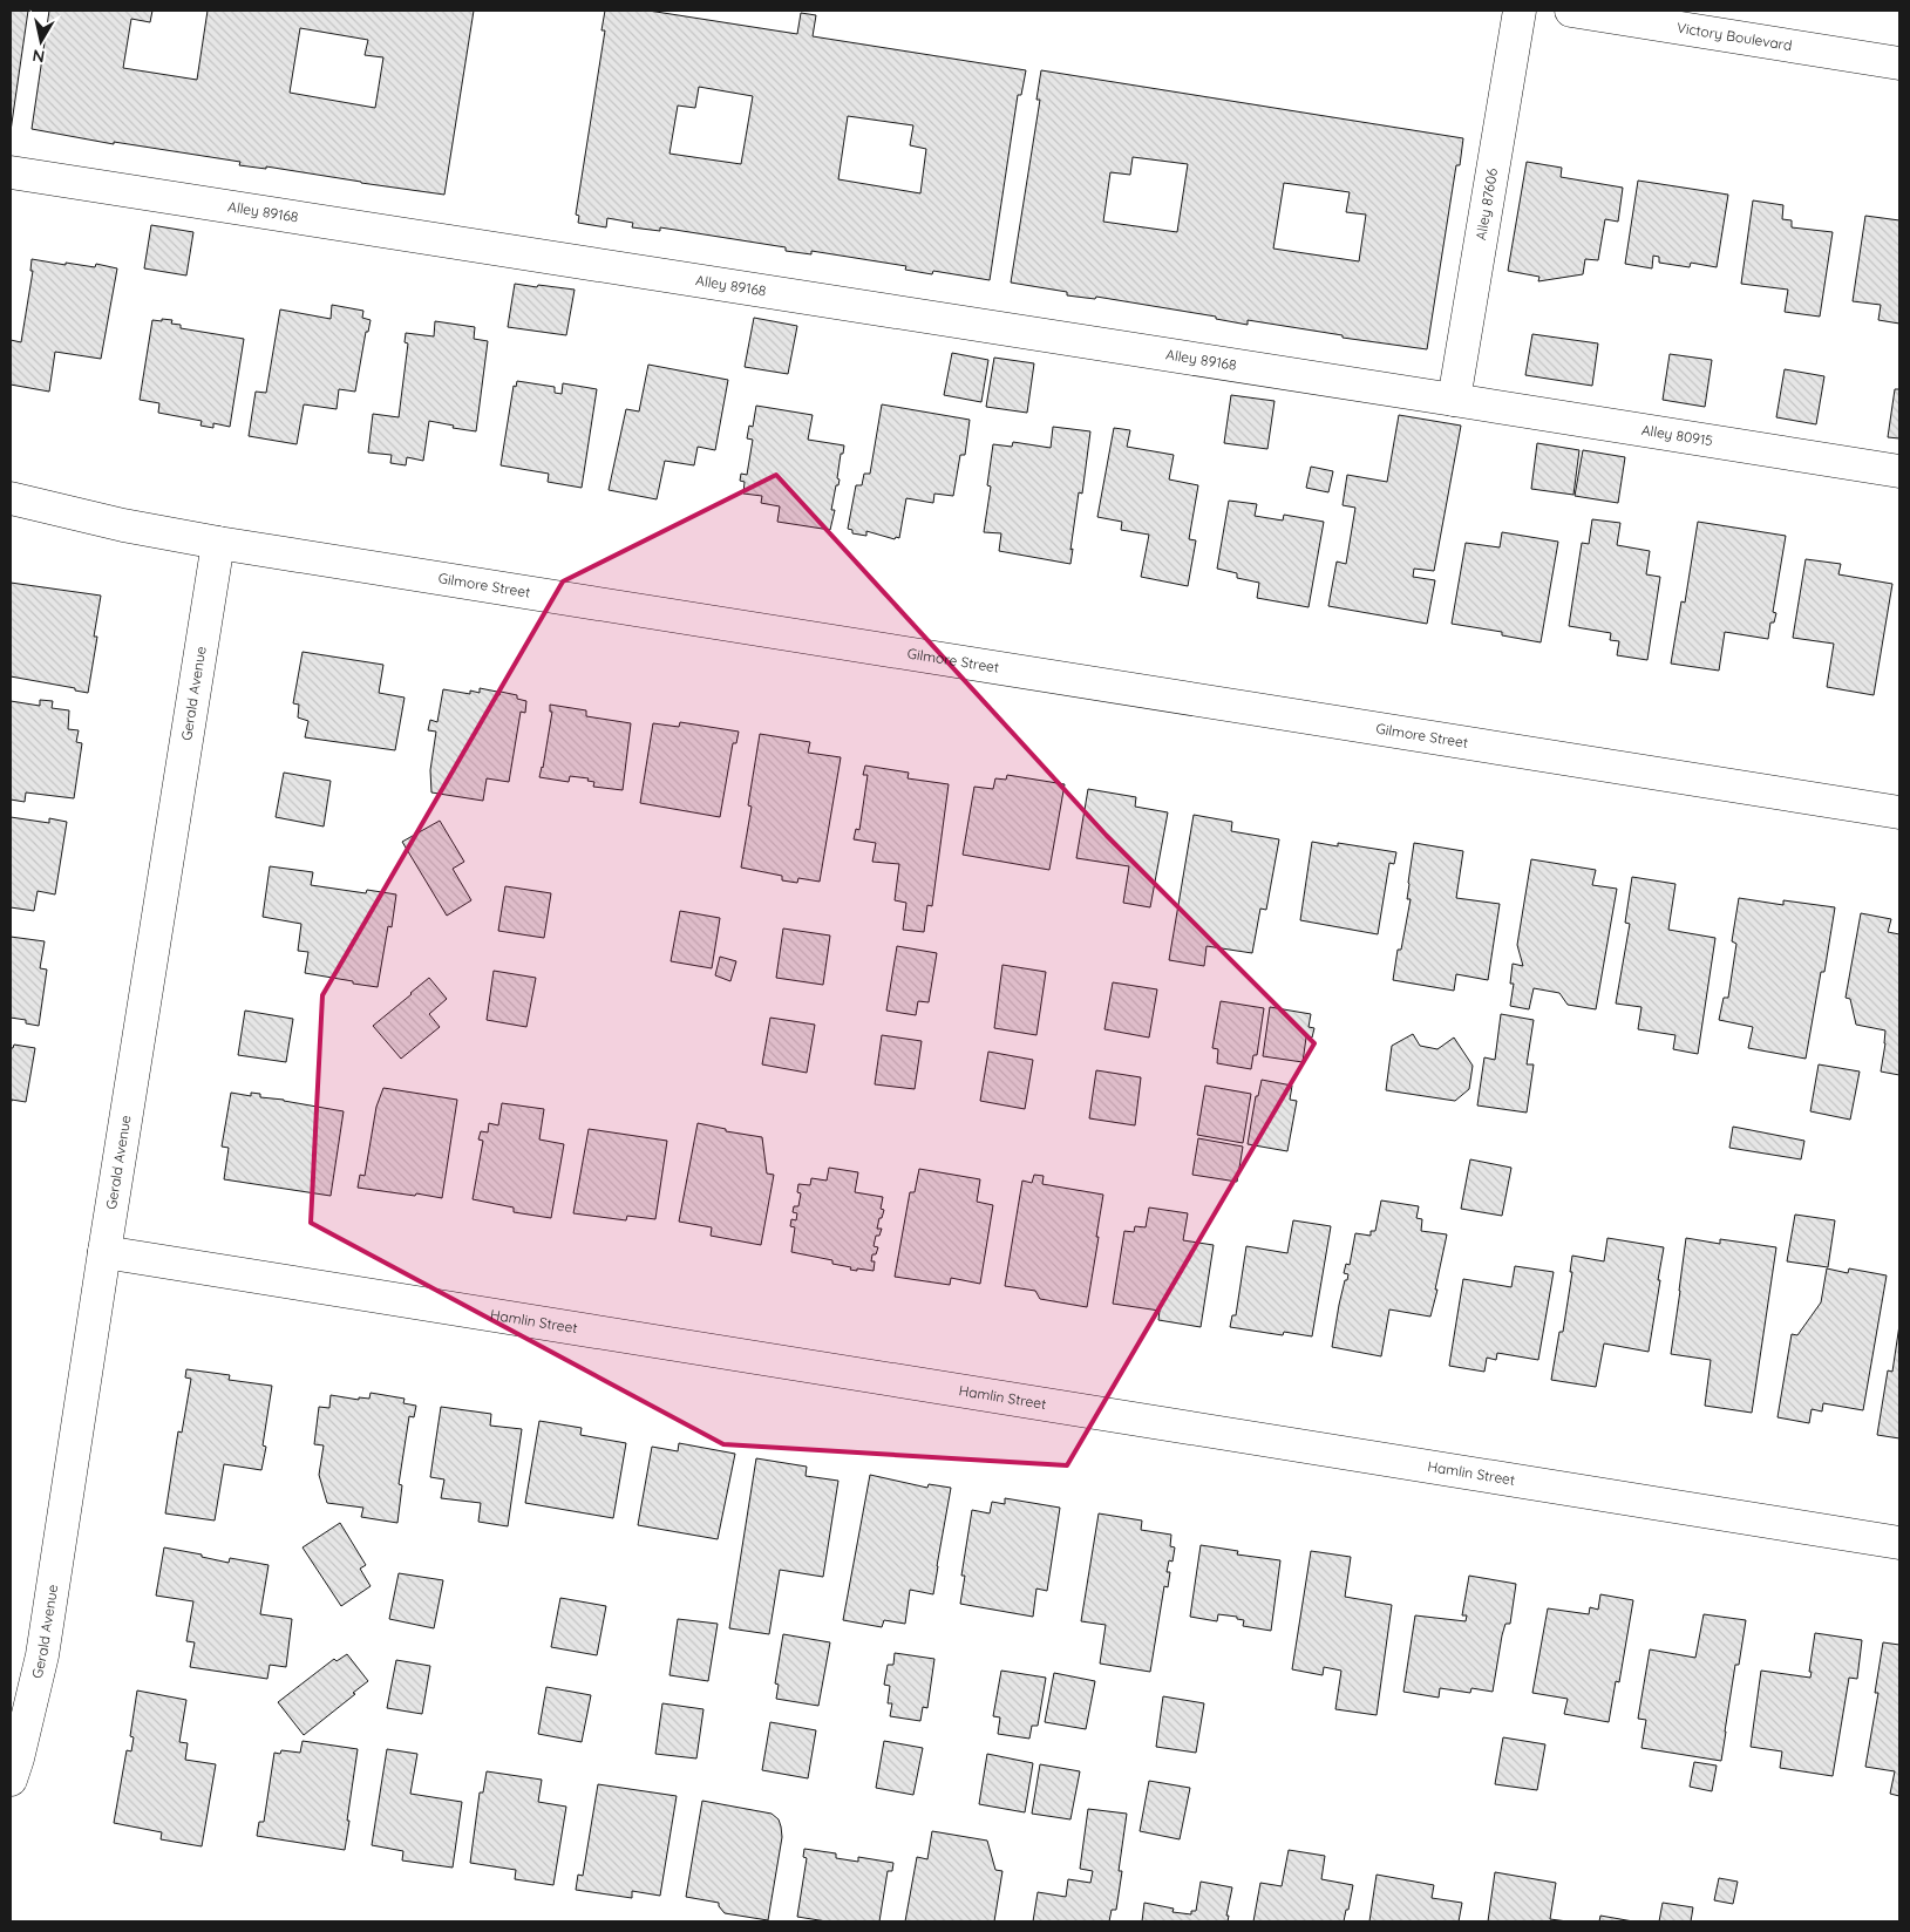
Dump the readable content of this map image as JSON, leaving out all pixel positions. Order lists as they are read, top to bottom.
{
  "streets": {
    "street": [
      "Victory Boulevard",
      "Alley 87606",
      "Alley 89168",
      "Alley 80915",
      "Gilmore Street",
      "Gerald Avenue",
      "Hamlin Street"
    ]
  },
  "crossings": [
    ["Alley 87606", "Alley 89168"],
    ["Alley 87606", "Alley 80915"],
    ["Alley 89168", "Alley 80915"],
    ["Gilmore Street", "Gerald Avenue"],
    ["Gerald Avenue", "Hamlin Street"]
  ],
  "north": "bottom"
}
